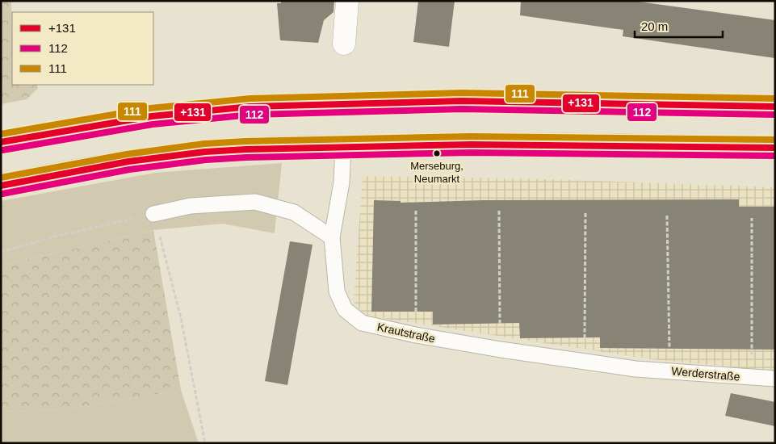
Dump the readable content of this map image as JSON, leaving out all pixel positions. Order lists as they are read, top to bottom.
{
  "streets": {
    "lane": ["Krautstraße", "Werderstraße"]
  },
  "crossings": [
    ["Krautstraße", "Werderstraße"]
  ],
  "places": ["Merseburg, Neumarkt"],
  "lines": ["transit line 111", "transit line +131", "transit line 112"],
  "legend": ["+131", "112", "111"],
  "scale_bar": "20 m"
}
